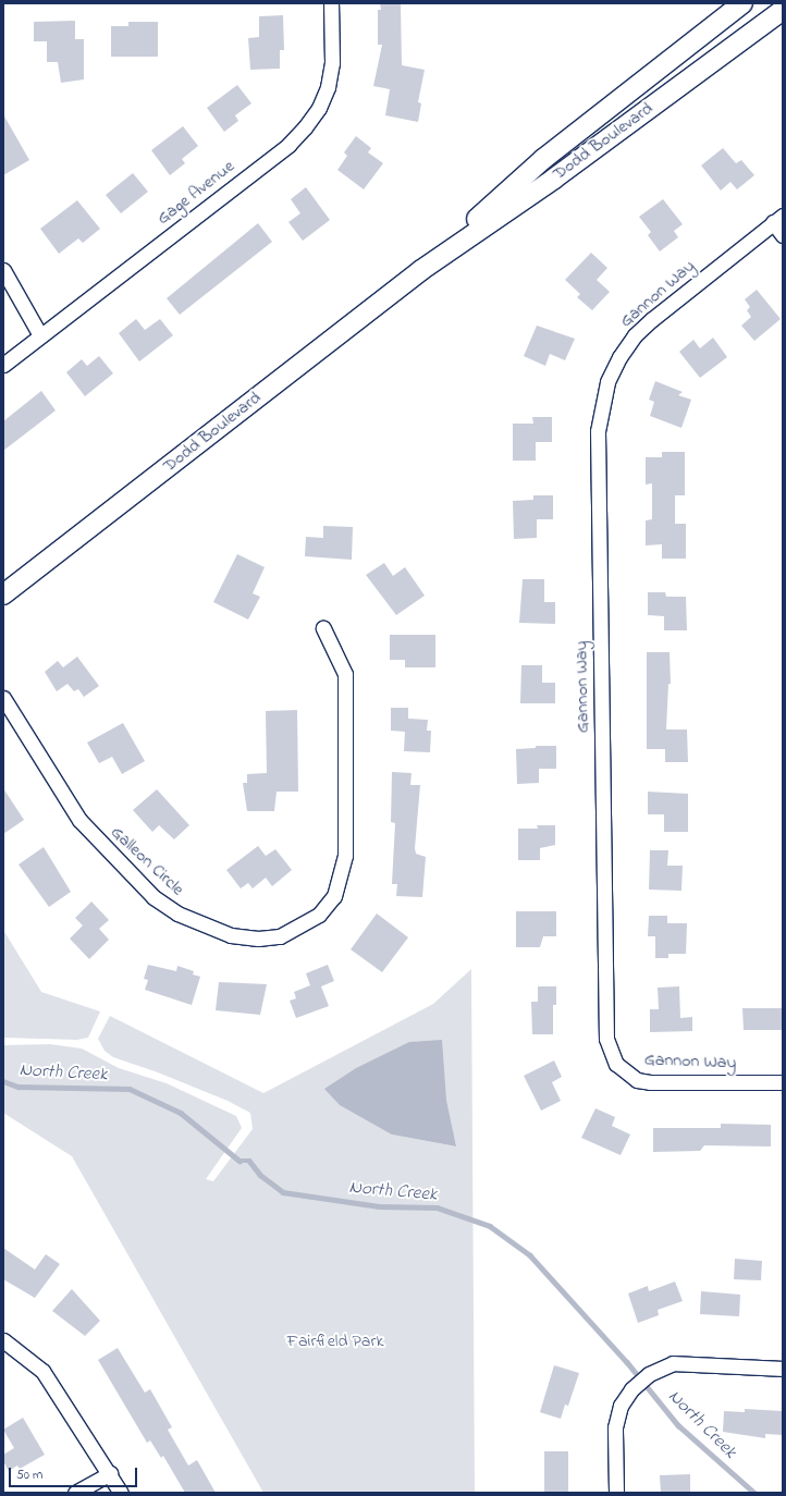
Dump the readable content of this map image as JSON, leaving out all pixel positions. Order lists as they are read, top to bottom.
{
  "streets": {
    "street": [
      "Dodd Boulevard",
      "Gage Avenue",
      "Gannon Way",
      "Galleon Circle"
    ]
  },
  "water": ["North Creek"],
  "parks": ["Fairfield Park"],
  "scale_bar": "50 m"
}
